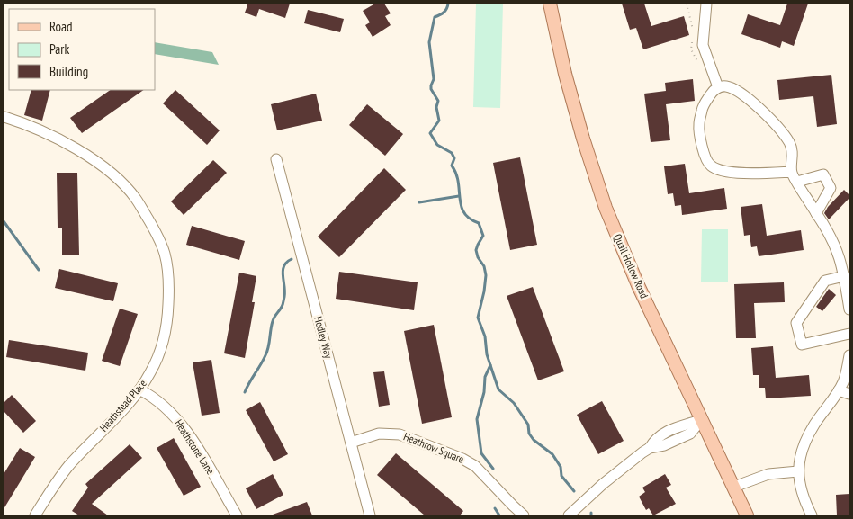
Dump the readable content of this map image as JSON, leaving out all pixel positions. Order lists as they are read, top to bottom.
{
  "streets": {
    "main road": ["Quail Hollow Road"],
    "street": [
      "Hedley Way",
      "Heathstead Place",
      "Heathstone Lane",
      "Heathrow Square"
    ]
  },
  "crossings": [
    ["Hedley Way", "Heathrow Square"],
    ["Heathstead Place", "Heathstone Lane"]
  ],
  "legend": ["Road", "Park", "Building"]
}
